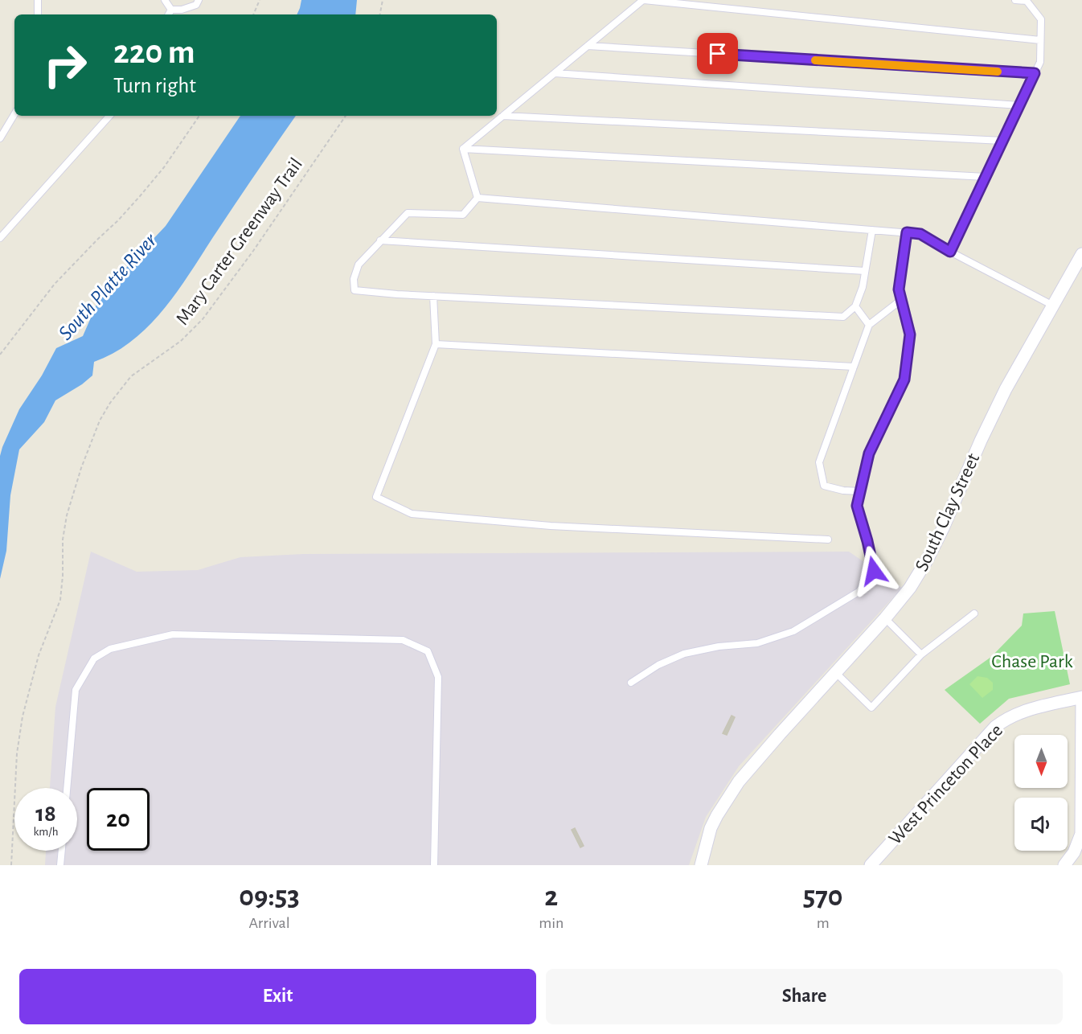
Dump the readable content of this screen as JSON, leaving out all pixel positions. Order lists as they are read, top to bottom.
{
  "streets": {
    "street": ["South Clay Street", "West Princeton Place"],
    "path": ["Mary Carter Greenway Trail"]
  },
  "water": ["South Platte River"],
  "parks": ["Chase Park"],
  "north": "bottom",
  "page": {
    "turn": ["220 m", "Turn right"],
    "speed": "18 km/h",
    "limit": "20",
    "eta": [
      "09:53",
      "Arrival",
      "2",
      "min",
      "570",
      "m"
    ],
    "buttons": ["Exit", "Share"]
  }
}
